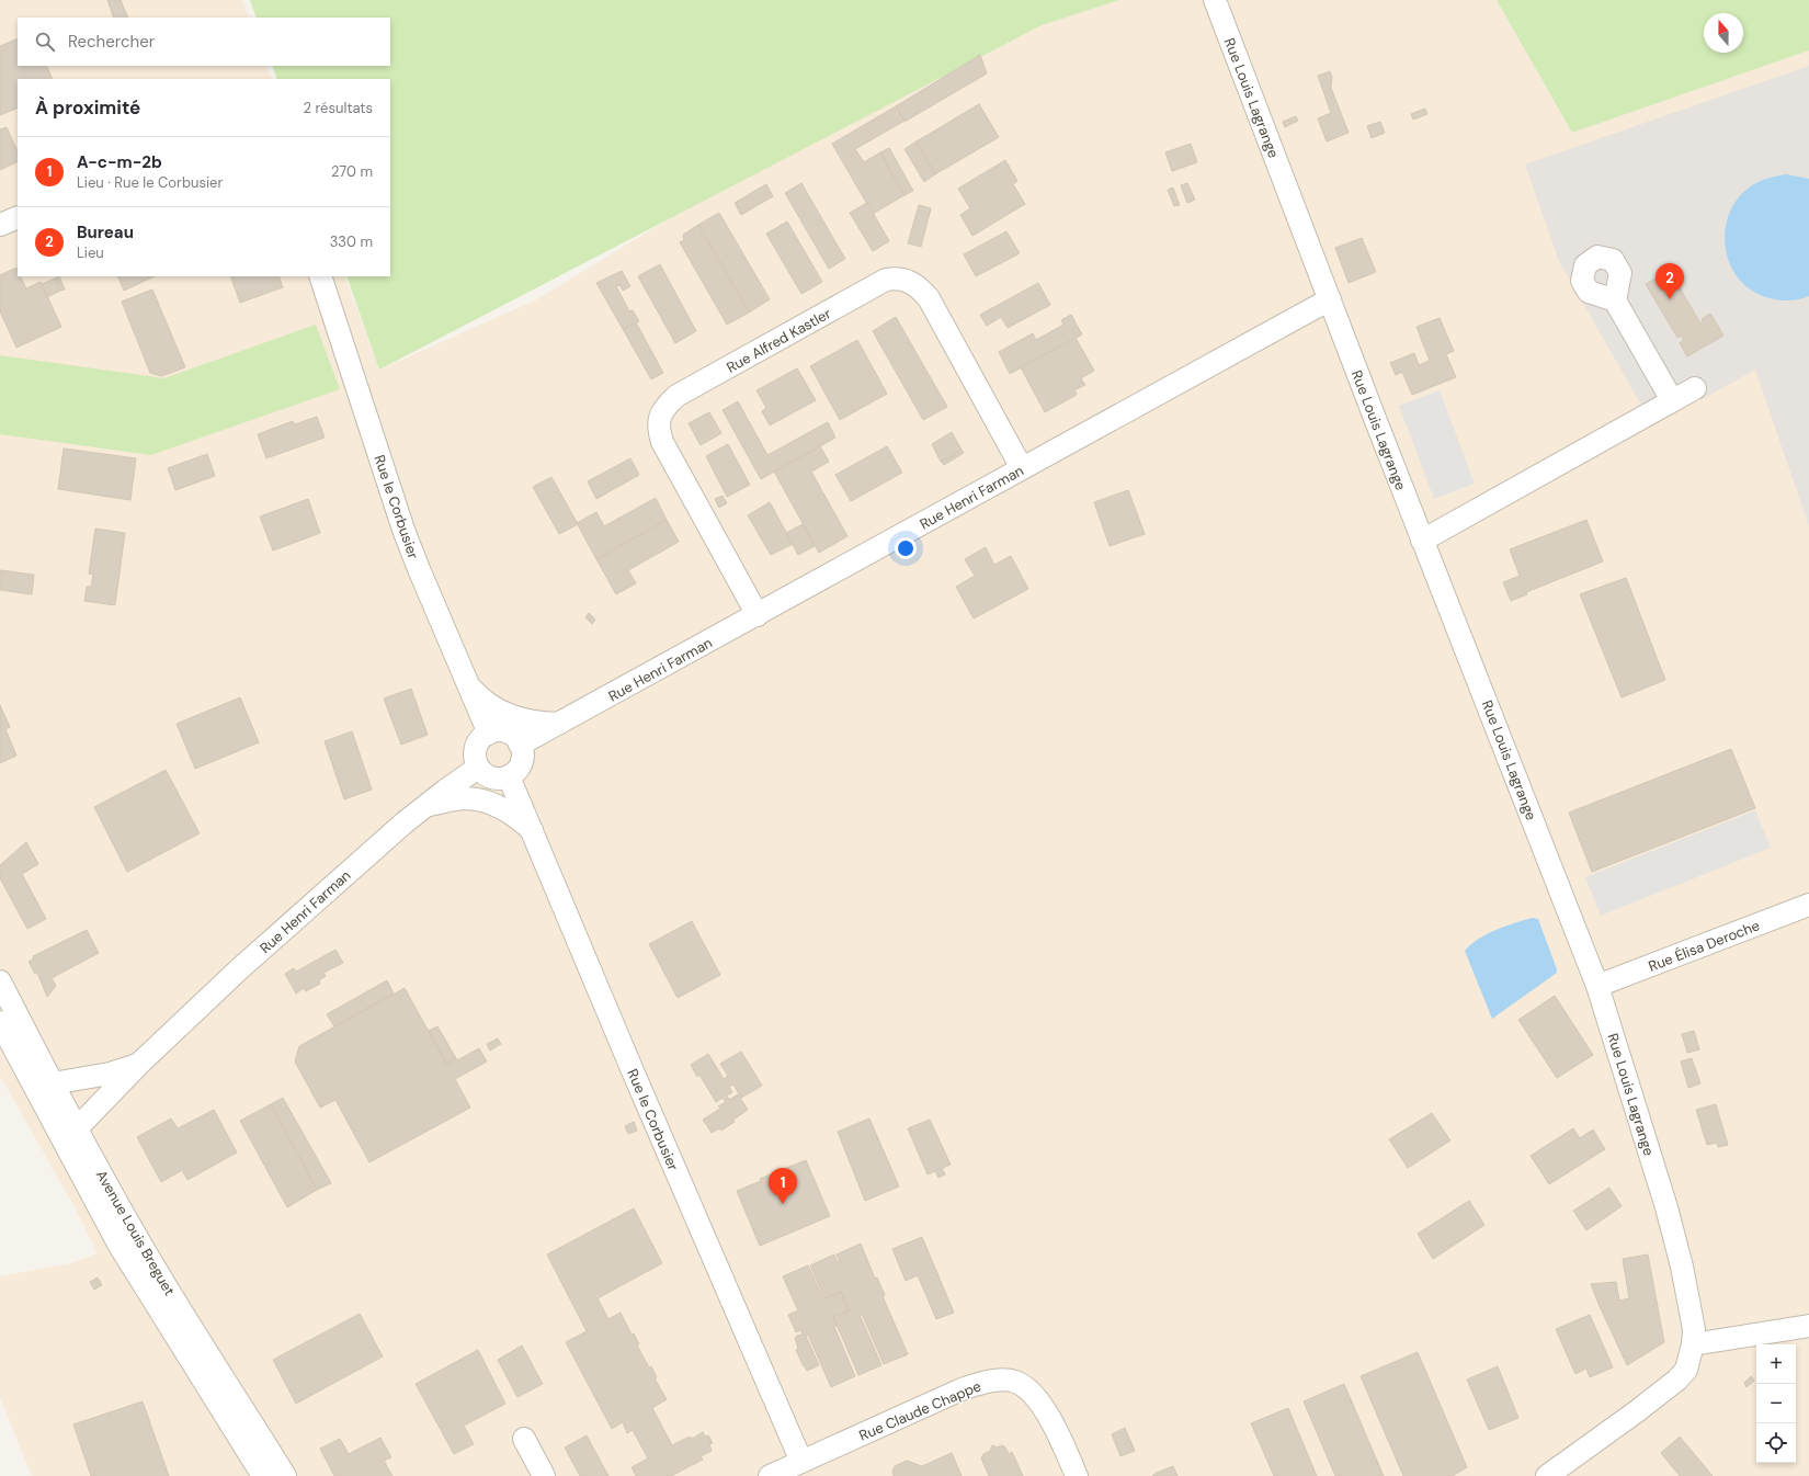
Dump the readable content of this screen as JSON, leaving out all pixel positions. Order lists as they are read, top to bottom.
{
  "streets": {
    "street": [
      "Rue Louis Lagrange",
      "Rue Alfred Kastler",
      "Rue Henri Farman",
      "Rue le Corbusier",
      "Rue Élisa Deroche",
      "Avenue Louis Breguet",
      "Rue Claude Chappe"
    ]
  },
  "crossings": [
    ["Rue Louis Lagrange", "Rue Henri Farman"],
    ["Rue Louis Lagrange", "Rue Élisa Deroche"],
    ["Rue Alfred Kastler", "Rue Henri Farman"],
    ["Rue Henri Farman", "Rue le Corbusier"],
    ["Rue Henri Farman", "Avenue Louis Breguet"],
    ["Rue le Corbusier", "Rue Claude Chappe"]
  ],
  "north": "top",
  "page": {
    "search": "Rechercher",
    "heading": ["À proximité", "2 résultats"],
    "list": [
      {
        "mark": "1",
        "name": "A-c-m-2b",
        "note": "Lieu · Rue le Corbusier",
        "value": "270 m"
      },
      {
        "mark": "2",
        "name": "Bureau",
        "note": "Lieu",
        "value": "330 m"
      }
    ],
    "pins": ["2", "1"],
    "map_buttons": ["+", "−"]
  }
}
